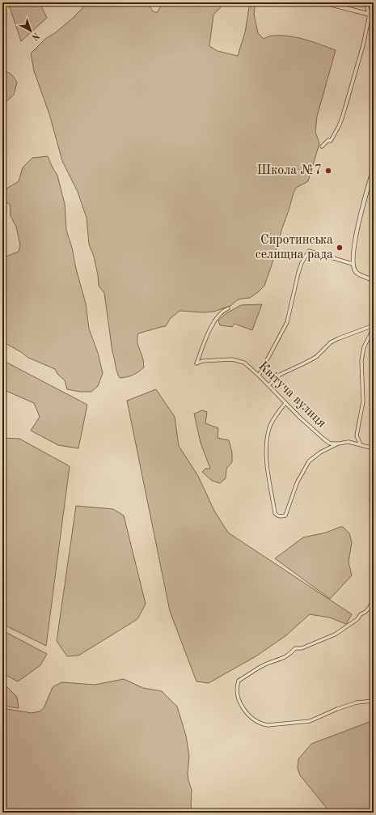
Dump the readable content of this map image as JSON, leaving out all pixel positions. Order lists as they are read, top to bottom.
{
  "streets": {
    "street": ["Квітуча вулиця"]
  },
  "places": ["Школа №7", "Сиротинська селищна рада"],
  "north": "bottom right"
}
